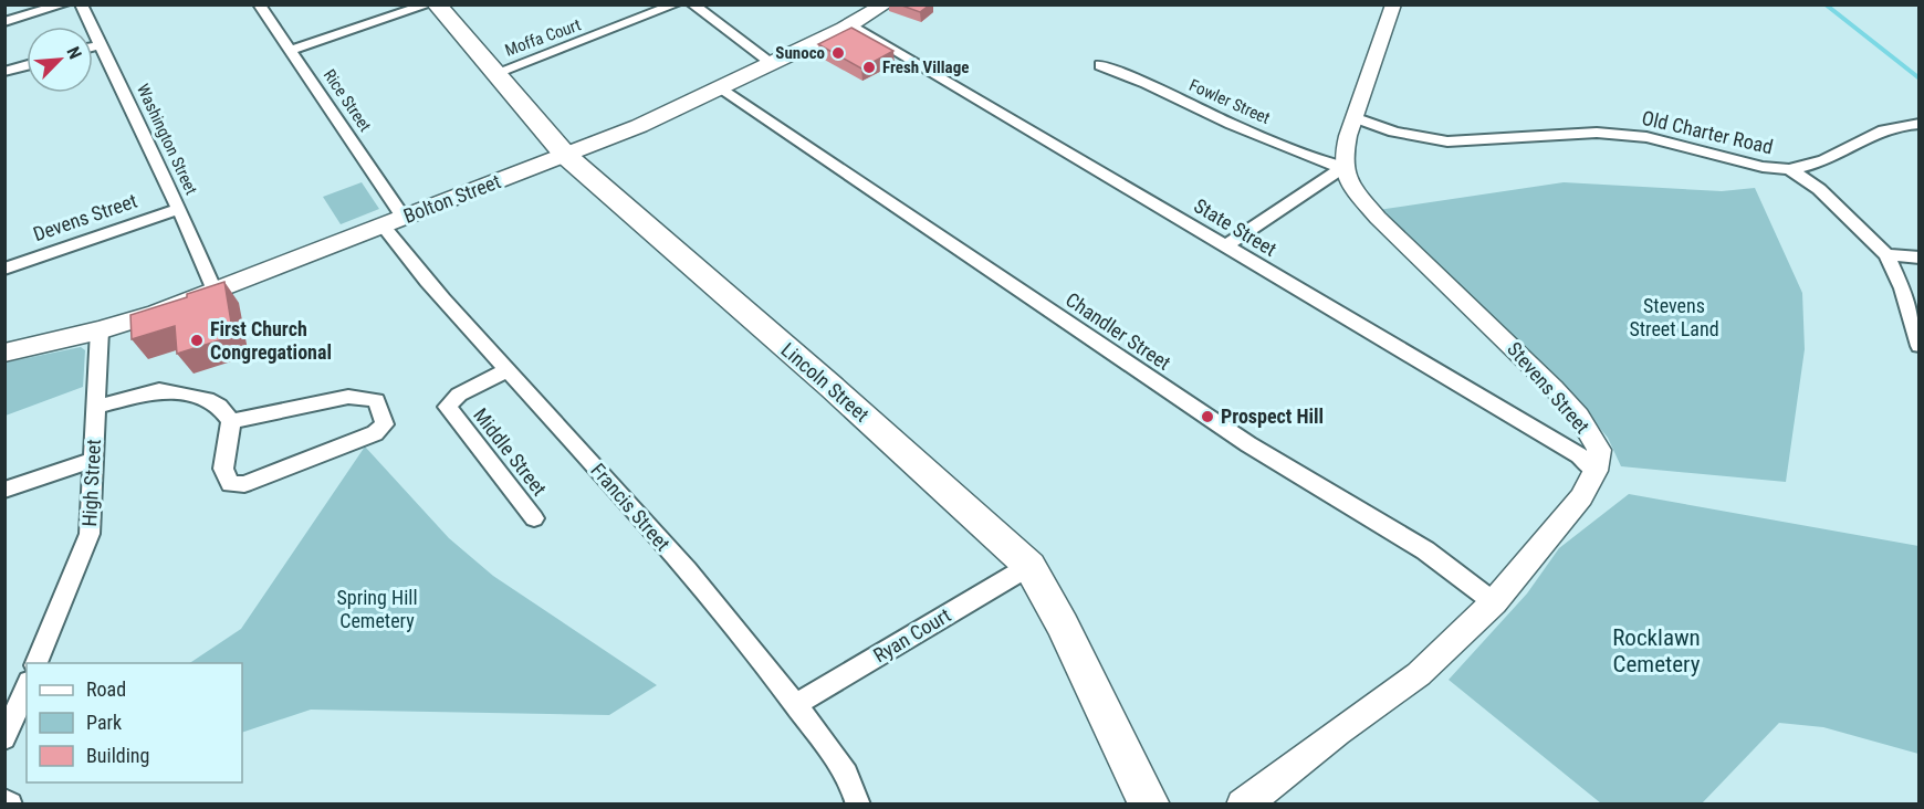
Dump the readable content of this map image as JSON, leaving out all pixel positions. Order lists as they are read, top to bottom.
{
  "streets": {
    "main road": ["Bolton Street", "Lincoln Street"],
    "street": [
      "Moffa Court",
      "Rice Street",
      "Fowler Street",
      "Old Charter Road",
      "Washington Street",
      "Devens Street",
      "State Street",
      "Chandler Street",
      "Stevens Street",
      "Middle Street",
      "High Street",
      "Francis Street",
      "Ryan Court"
    ]
  },
  "crossings": [
    ["Moffa Court", "Lincoln Street"],
    ["Rice Street", "Bolton Street"],
    ["Fowler Street", "Stevens Street"],
    ["Washington Street", "Bolton Street"],
    ["Washington Street", "Devens Street"],
    ["Bolton Street", "State Street"],
    ["Bolton Street", "Chandler Street"],
    ["Bolton Street", "Lincoln Street"],
    ["Bolton Street", "High Street"],
    ["Bolton Street", "Francis Street"],
    ["State Street", "Stevens Street"],
    ["Lincoln Street", "Ryan Court"],
    ["Middle Street", "Francis Street"],
    ["Francis Street", "Ryan Court"]
  ],
  "parks": ["Stevens Street Land", "Spring Hill Cemetery", "Rocklawn Cemetery"],
  "places": [
    "Sunoco",
    "Fresh Village",
    "First Church Congregational",
    "Prospect Hill"
  ],
  "legend": ["Road", "Park", "Building"],
  "north": "top right"
}
